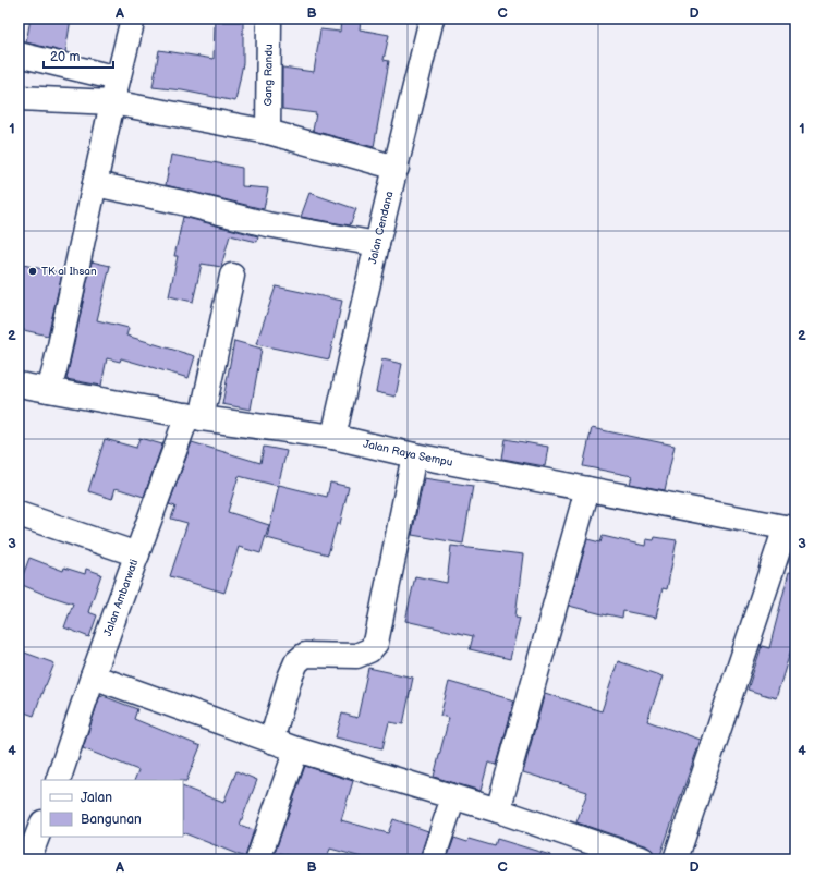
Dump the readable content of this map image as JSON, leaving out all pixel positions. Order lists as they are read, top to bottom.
{
  "streets": {
    "street": [
      "Gang Randu",
      "Jalan Cendana",
      "Jalan Raya Sempu",
      "Jalan Ambarwati"
    ]
  },
  "crossings": [
    ["Jalan Cendana", "Jalan Raya Sempu"],
    ["Jalan Raya Sempu", "Jalan Ambarwati"]
  ],
  "places": ["TK al Ihsan"],
  "legend": ["Jalan", "Bangunan"],
  "scale_bar": "20 m",
  "grid": {
    "columns": [
      "A",
      "B",
      "C",
      "D"
    ],
    "rows": [
      "1",
      "2",
      "3",
      "4"
    ]
  }
}
